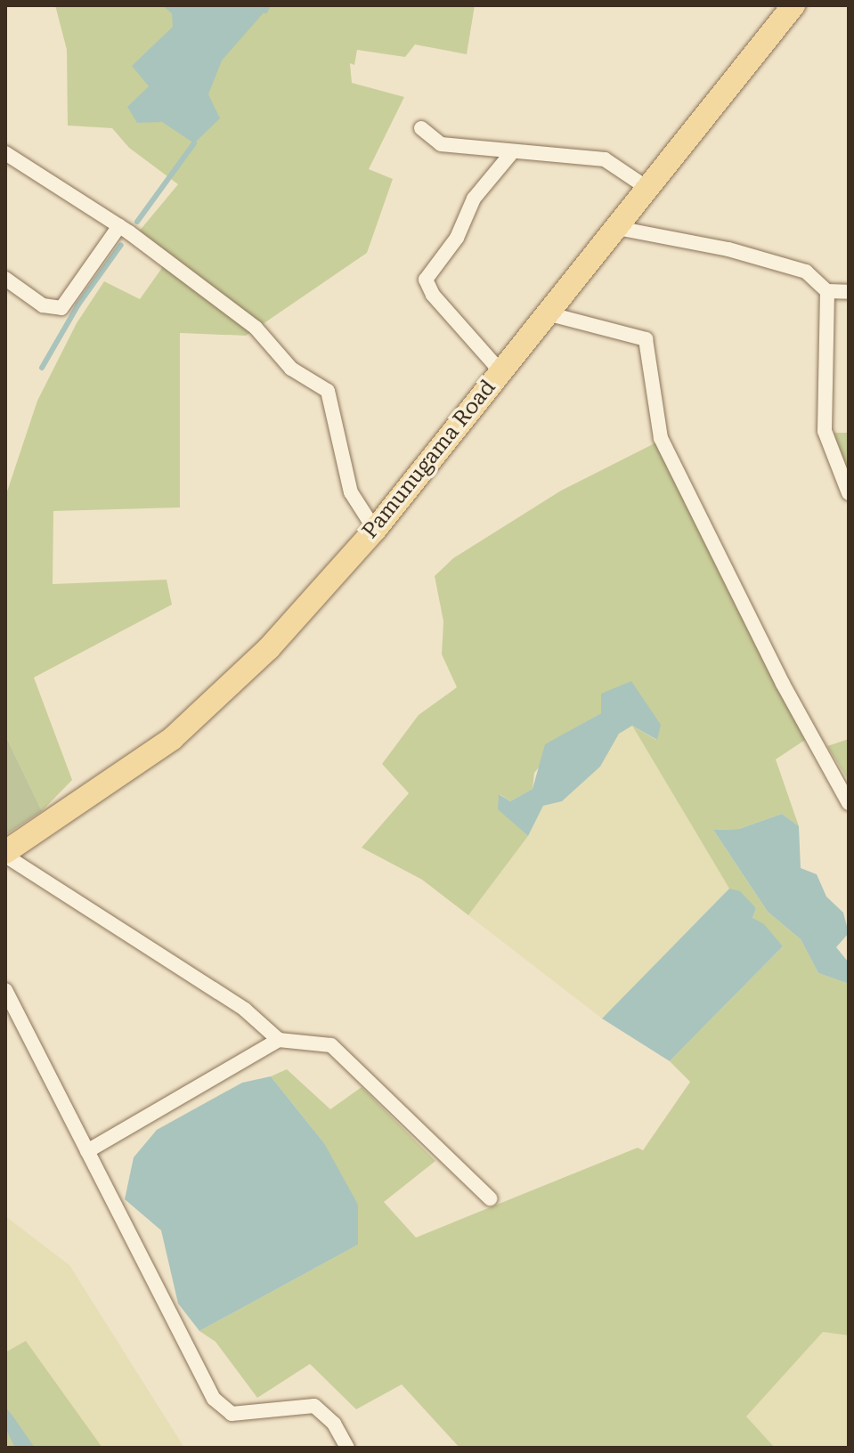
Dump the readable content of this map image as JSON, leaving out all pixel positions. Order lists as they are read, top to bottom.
{
  "streets": {
    "main road": ["Pamunugama Road"]
  }
}
